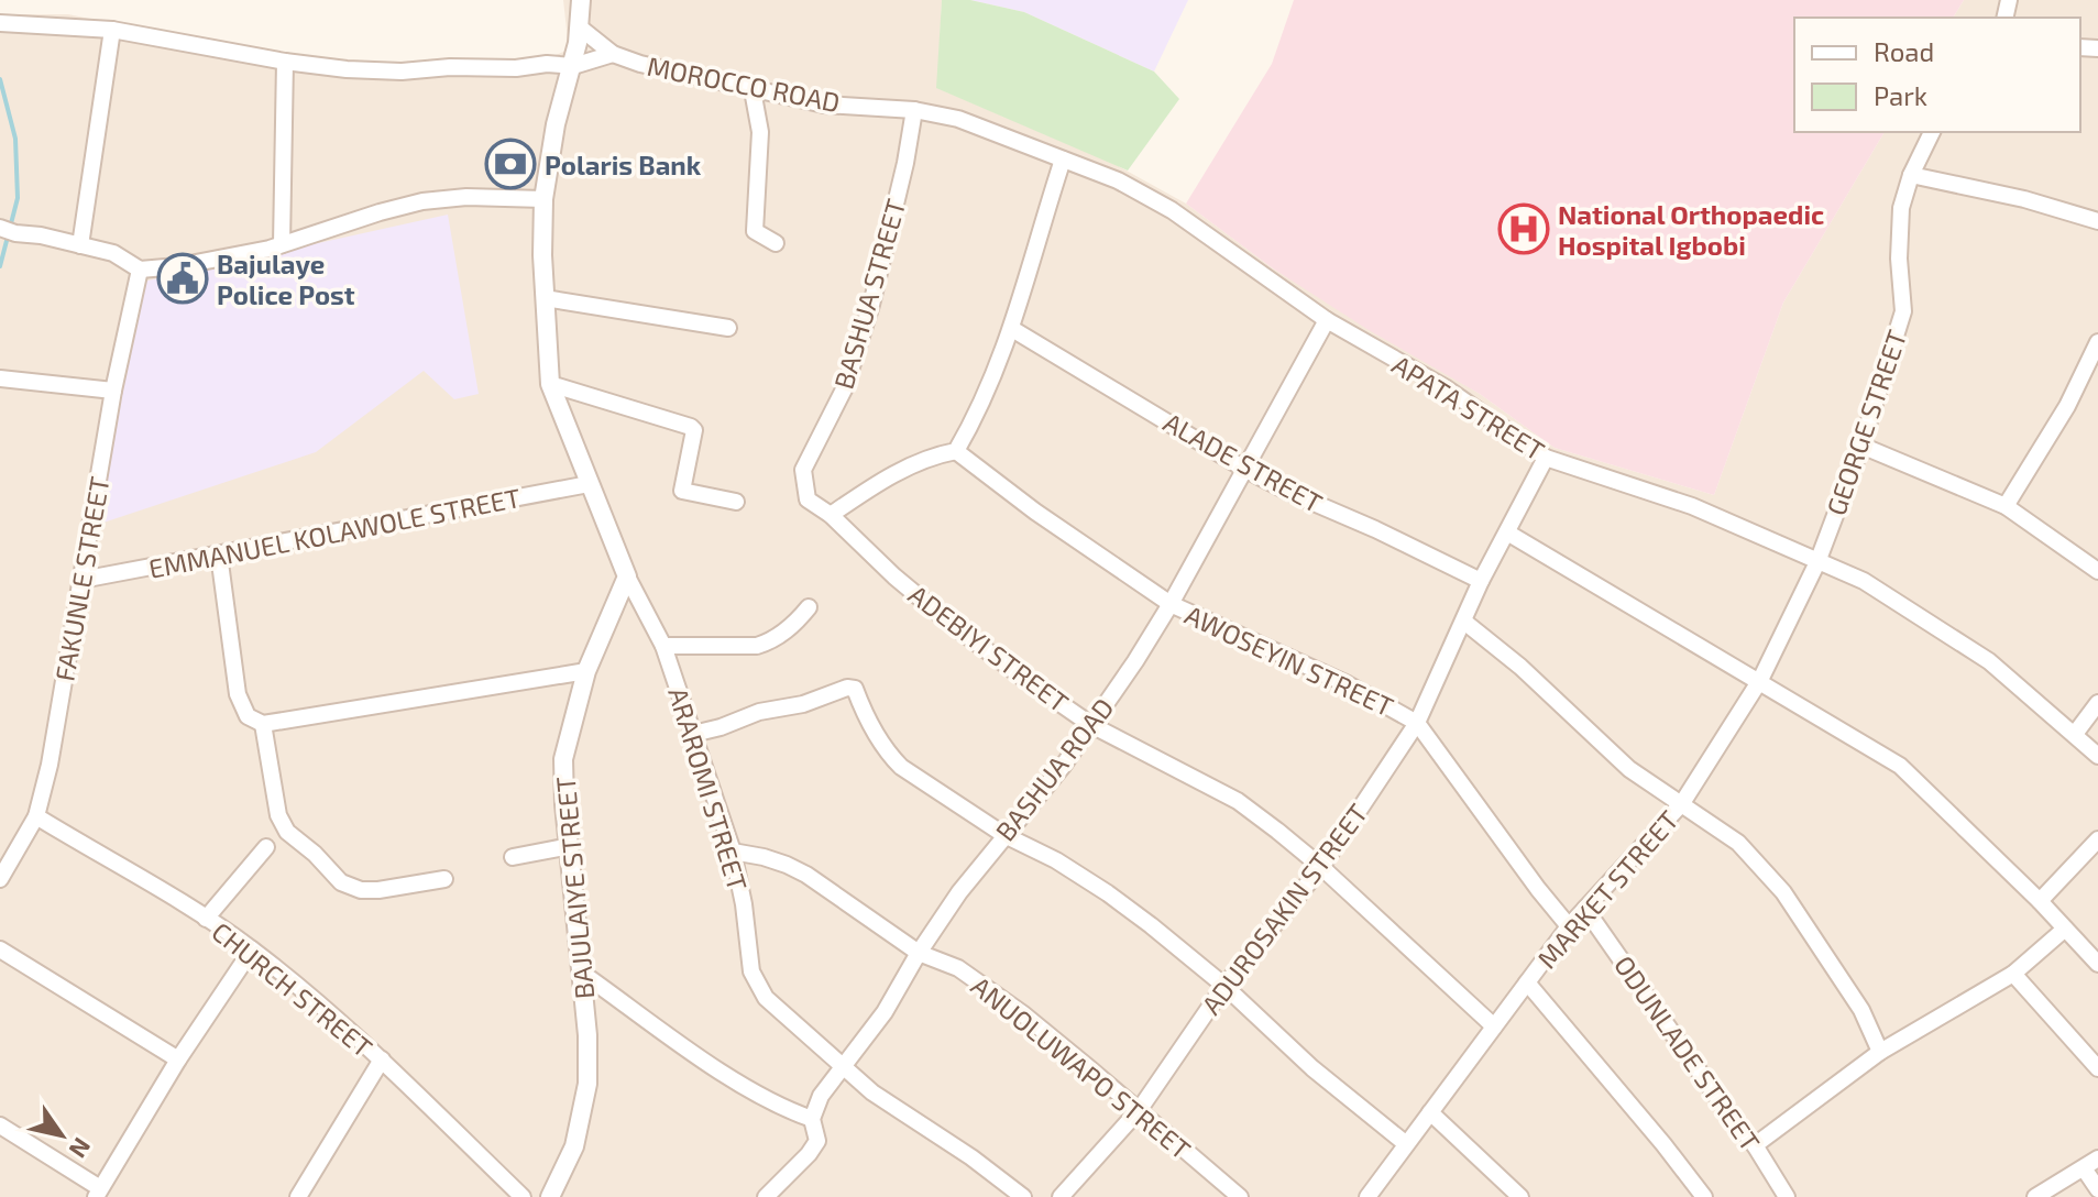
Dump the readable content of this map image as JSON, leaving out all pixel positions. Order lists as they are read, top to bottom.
{
  "streets": {
    "street": [
      "MOROCCO ROAD",
      "BASHUA STREET",
      "APATA STREET",
      "GEORGE STREET",
      "ALADE STREET",
      "EMMANUEL KOLAWOLE STREET",
      "FAKUNLE STREET",
      "ADEBIYI STREET",
      "AWOSEYIN STREET",
      "BASHUA ROAD",
      "ARAROMI STREET",
      "BAJULAIYE STREET",
      "MARKET STREET",
      "ADUROSAKIN STREET",
      "CHURCH STREET",
      "ODUNLADE STREET",
      "ANUOLUWAPO STREET"
    ]
  },
  "crossings": [
    ["MOROCCO ROAD", "BASHUA STREET"],
    ["MOROCCO ROAD", "APATA STREET"],
    ["BASHUA STREET", "APATA STREET"],
    ["BASHUA STREET", "ADEBIYI STREET"],
    ["APATA STREET", "GEORGE STREET"],
    ["APATA STREET", "BASHUA ROAD"],
    ["APATA STREET", "MARKET STREET"],
    ["APATA STREET", "ADUROSAKIN STREET"],
    ["GEORGE STREET", "MARKET STREET"],
    ["ALADE STREET", "BASHUA ROAD"],
    ["ALADE STREET", "ADUROSAKIN STREET"],
    ["EMMANUEL KOLAWOLE STREET", "FAKUNLE STREET"],
    ["FAKUNLE STREET", "CHURCH STREET"],
    ["ADEBIYI STREET", "BASHUA ROAD"],
    ["ADEBIYI STREET", "MARKET STREET"],
    ["ADEBIYI STREET", "ADUROSAKIN STREET"],
    ["AWOSEYIN STREET", "BASHUA ROAD"],
    ["AWOSEYIN STREET", "MARKET STREET"],
    ["AWOSEYIN STREET", "ADUROSAKIN STREET"],
    ["BASHUA ROAD", "ARAROMI STREET"],
    ["BASHUA ROAD", "ANUOLUWAPO STREET"],
    ["ARAROMI STREET", "BAJULAIYE STREET"],
    ["ARAROMI STREET", "ANUOLUWAPO STREET"],
    ["MARKET STREET", "ODUNLADE STREET"],
    ["ADUROSAKIN STREET", "ANUOLUWAPO STREET"]
  ],
  "places": {
    "bank": ["Polaris Bank"],
    "hospital": ["National Orthopaedic Hospital Igbobi"],
    "public building": ["Bajulaye Police Post"]
  },
  "legend": ["Road", "Park"],
  "north": "bottom right"
}
